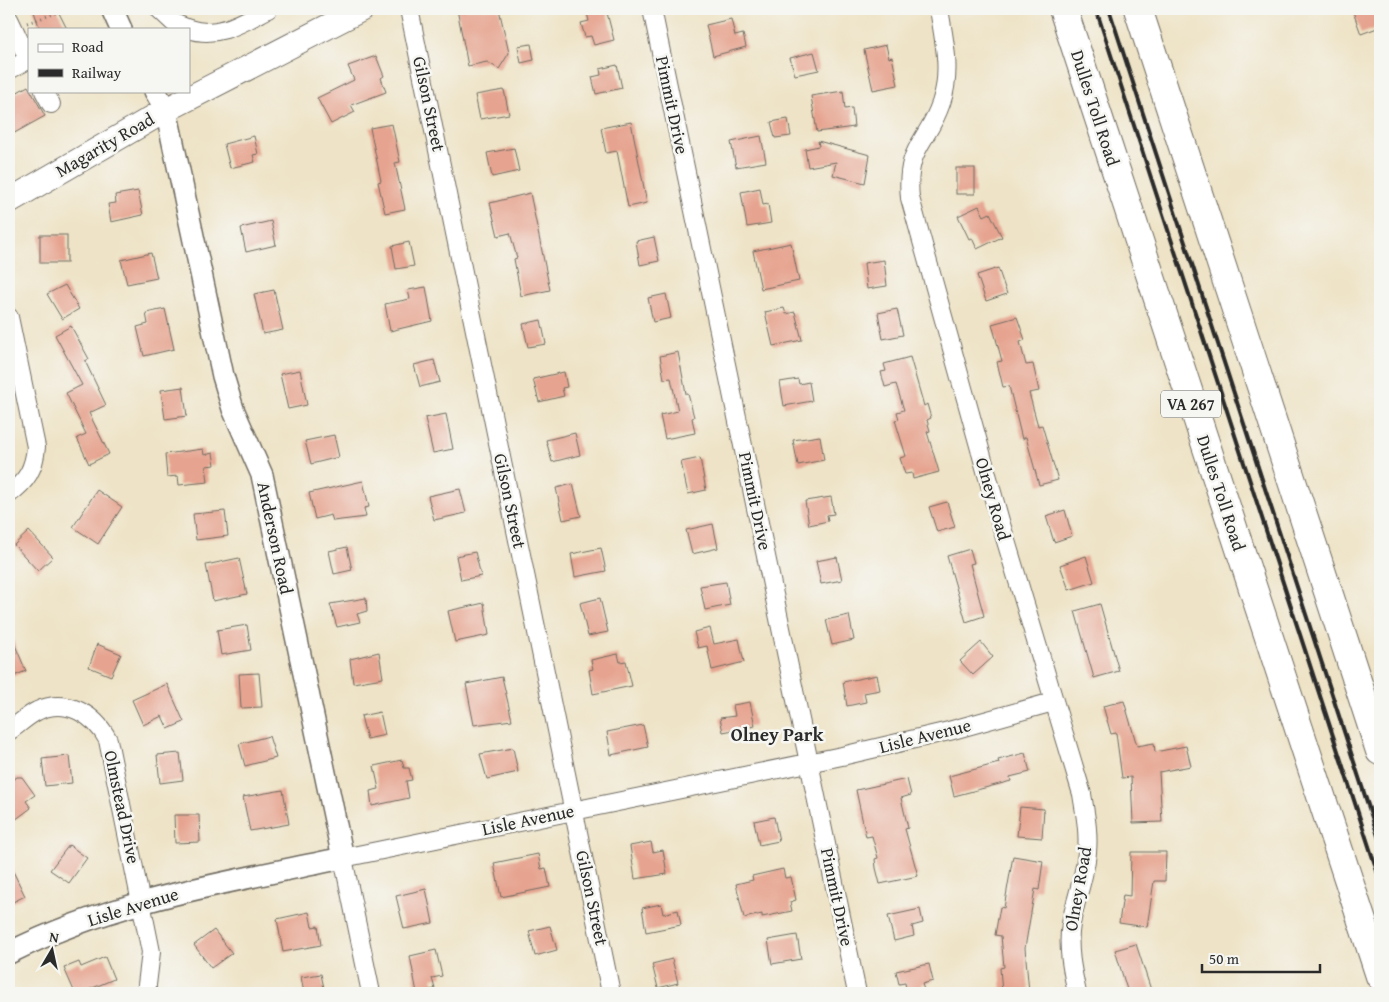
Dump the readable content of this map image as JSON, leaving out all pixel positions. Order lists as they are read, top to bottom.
{
  "streets": {
    "highway": ["Dulles Toll Road", "VA 267"],
    "main road": ["Magarity Road"],
    "street": [
      "Gilson Street",
      "Pimmit Drive",
      "Olney Road",
      "Anderson Road",
      "Lisle Avenue",
      "Olmstead Drive"
    ]
  },
  "crossings": [
    ["Gilson Street", "Lisle Avenue"],
    ["Pimmit Drive", "Lisle Avenue"],
    ["Magarity Road", "Anderson Road"],
    ["Olney Road", "Lisle Avenue"],
    ["Anderson Road", "Lisle Avenue"],
    ["Lisle Avenue", "Olmstead Drive"]
  ],
  "districts": ["Olney Park"],
  "legend": ["Road", "Railway"],
  "scale_bar": "50 m",
  "north": "top"
}
